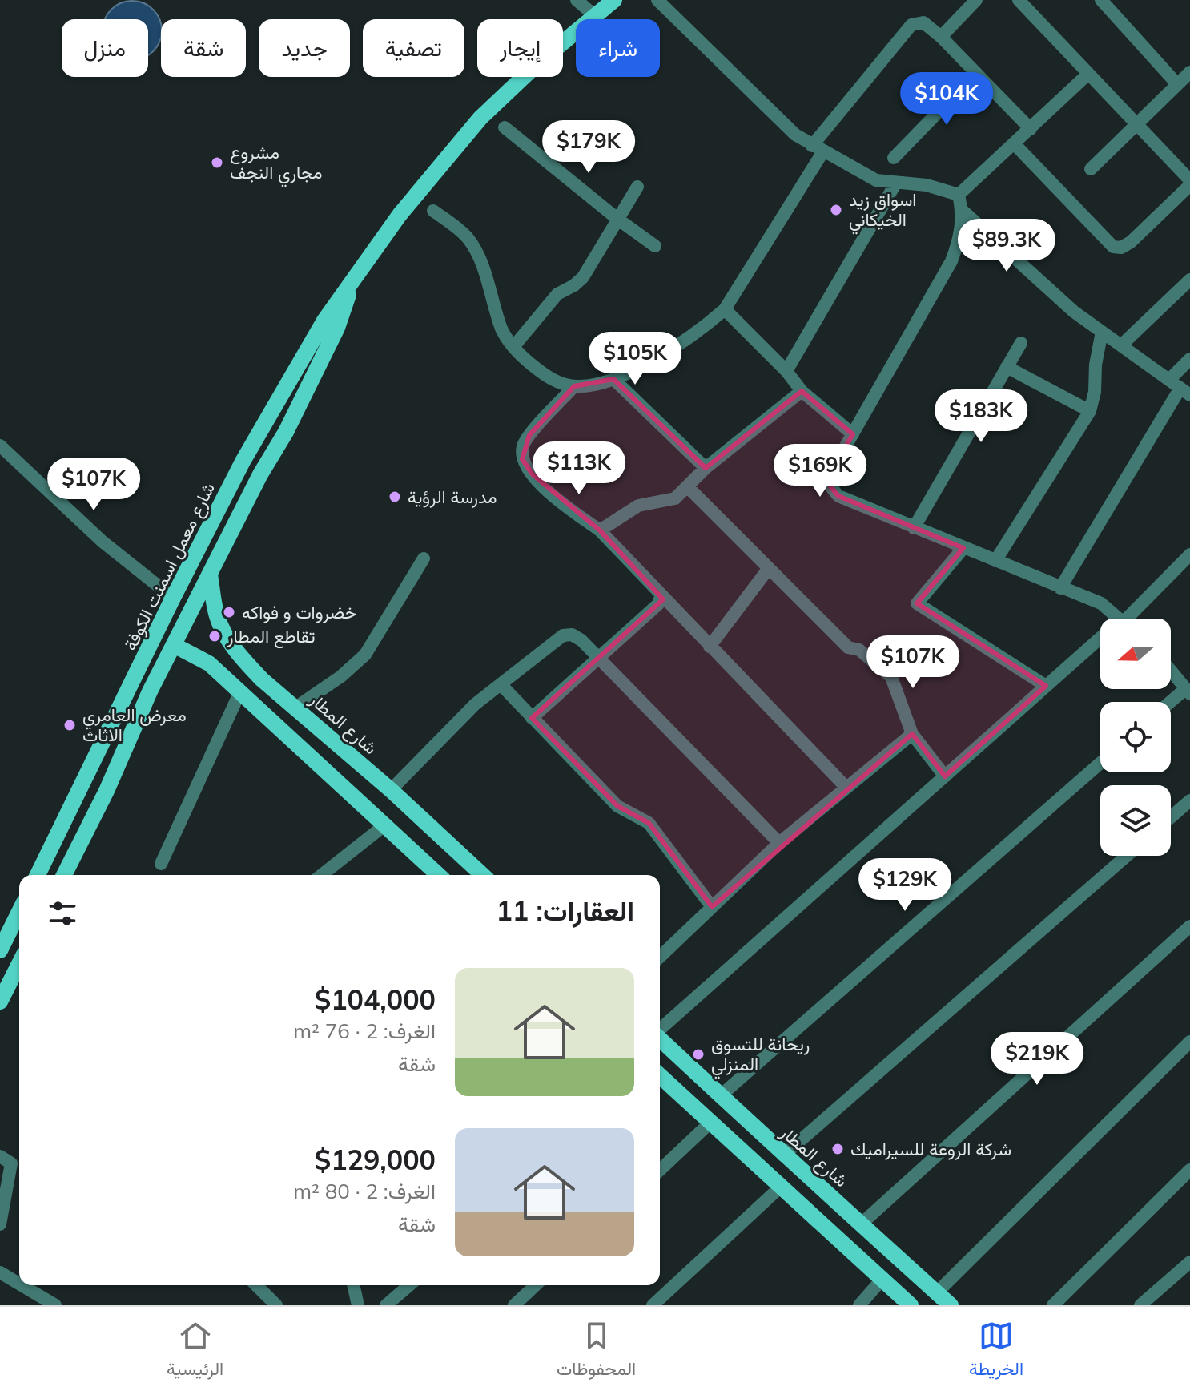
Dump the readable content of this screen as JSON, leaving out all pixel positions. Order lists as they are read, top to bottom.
{
  "streets": {
    "main road": ["شارع معمل اسمنت الكوفة", "شارع المطار"]
  },
  "crossings": [
    ["شارع معمل اسمنت الكوفة", "شارع المطار"]
  ],
  "places": [
    "مشروع مجاري النجف",
    "اسواق زيد الخيكاني",
    "مدرسة الرؤية",
    "خضروات و فواكه",
    "تقاطع المطار",
    "معرض العامري الاثاث",
    "ريحانة للتسوق المنزلي",
    "شركة الروعة للسيراميك"
  ],
  "north": "left",
  "page": {
    "chip": [
      "شراء",
      "إيجار",
      "تصفية",
      "جديد",
      "شقة",
      "منزل"
    ],
    "price": [
      "$104K",
      "$179K",
      "$89.3K",
      "$105K",
      "$183K",
      "$113K",
      "$169K",
      "$107K",
      "$107K",
      "$129K",
      "$219K"
    ],
    "heading": "العقارات: 11",
    "list": [
      {
        "name": "$104,000",
        "note": "الغرف: 2 · 76 m² · شقة"
      },
      {
        "name": "$129,000",
        "note": "الغرف: 2 · 80 m² · شقة"
      }
    ],
    "tabs": ["الخريطة", "المحفوظات", "الرئيسية"]
  }
}
